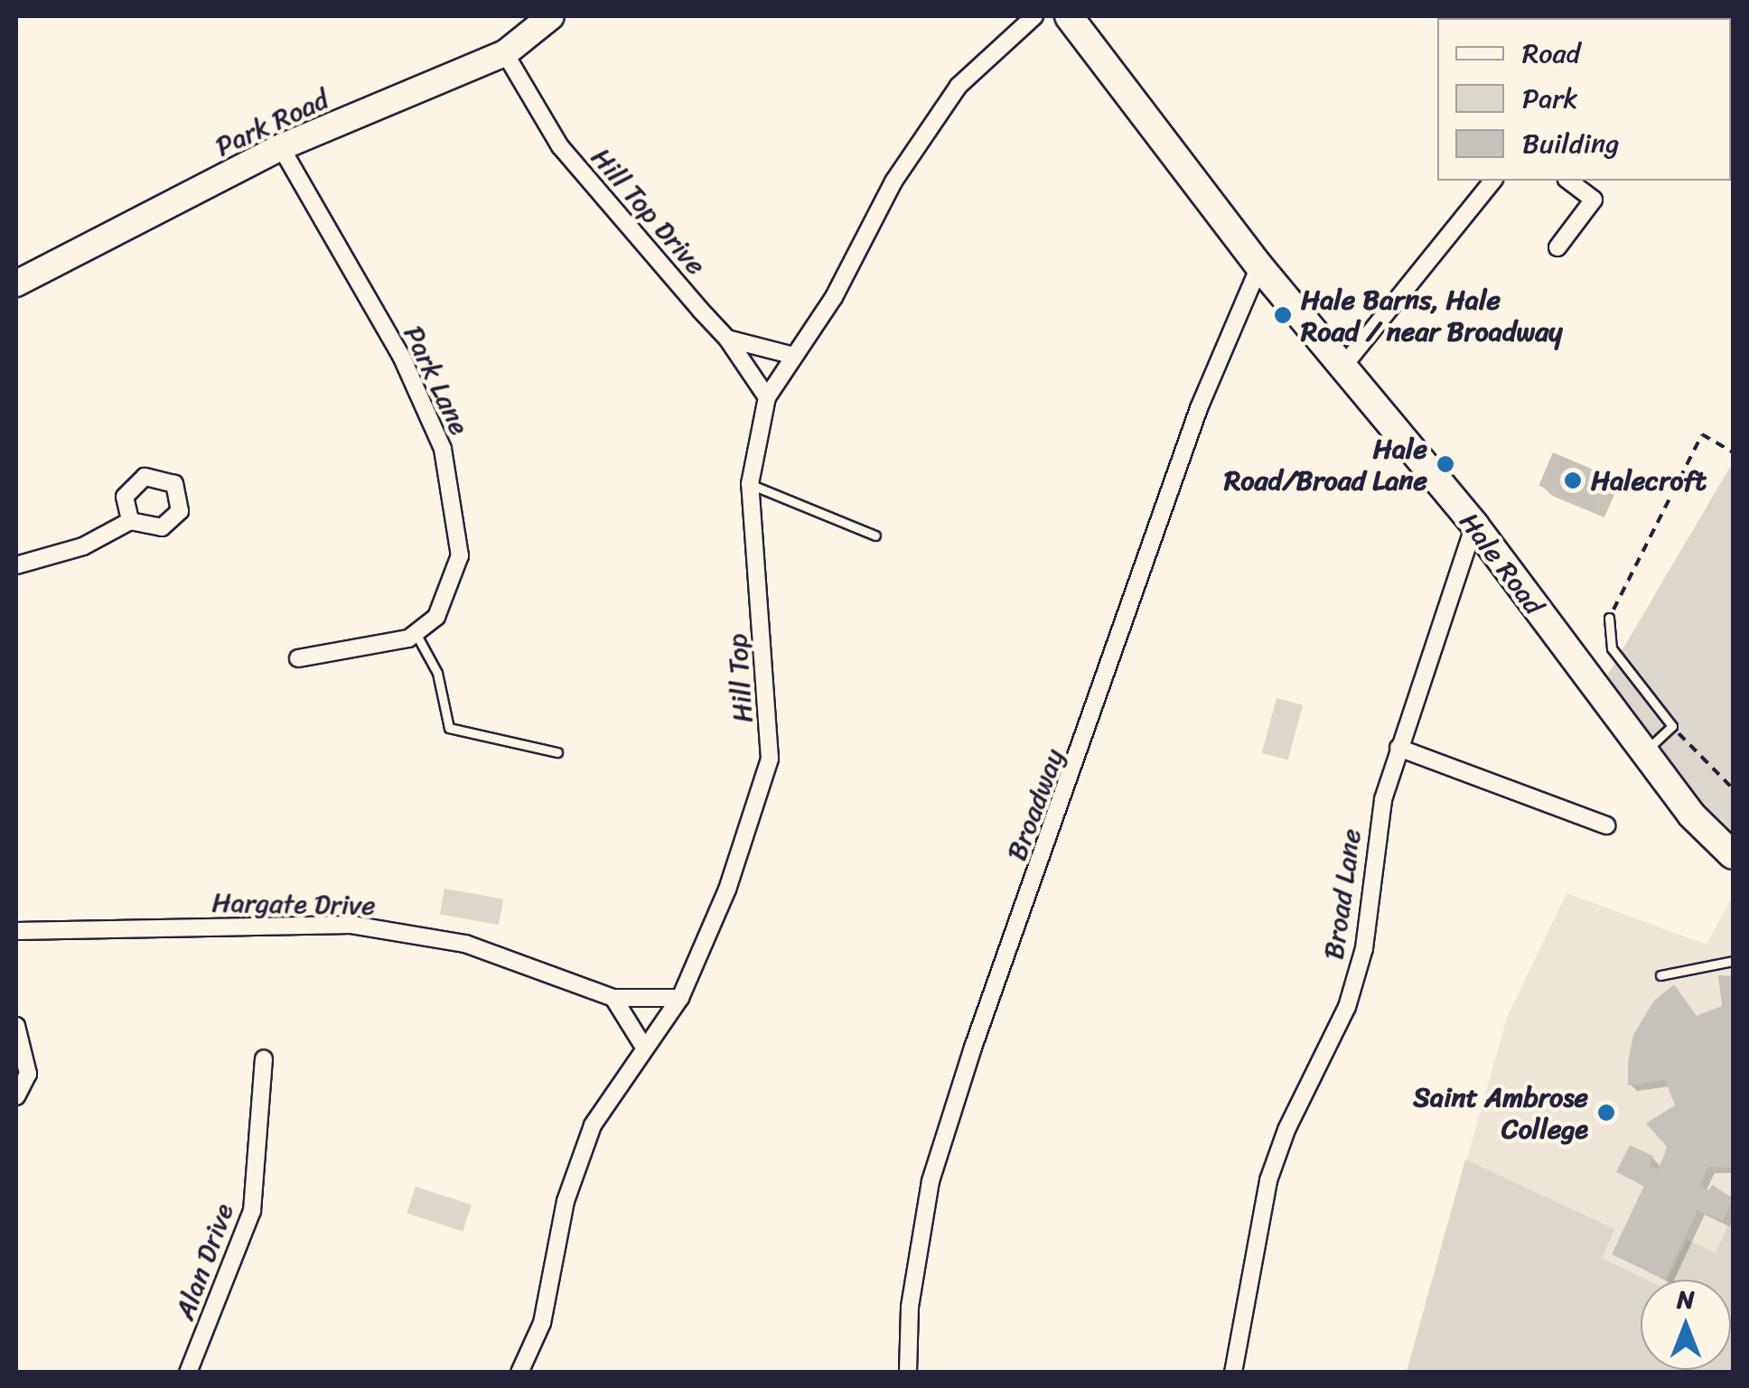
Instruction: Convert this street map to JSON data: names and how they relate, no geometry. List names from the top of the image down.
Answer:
{
  "streets": {
    "main road": ["Park Road", "Hale Road"],
    "street": [
      "Hill Top Drive",
      "Park Lane",
      "Hill Top",
      "Broadway",
      "Broad Lane",
      "Hargate Drive",
      "Alan Drive"
    ]
  },
  "crossings": [
    ["Park Road", "Hill Top Drive"],
    ["Park Road", "Park Lane"],
    ["Hill Top Drive", "Hill Top"],
    ["Hale Road", "Broadway"],
    ["Hale Road", "Broad Lane"],
    ["Hill Top", "Hargate Drive"]
  ],
  "places": [
    "Hale Barns, Hale Road / near Broadway",
    "Hale Road/Broad Lane",
    "Halecroft",
    "Saint Ambrose College"
  ],
  "legend": ["Road", "Park", "Building"],
  "north": "top"
}
